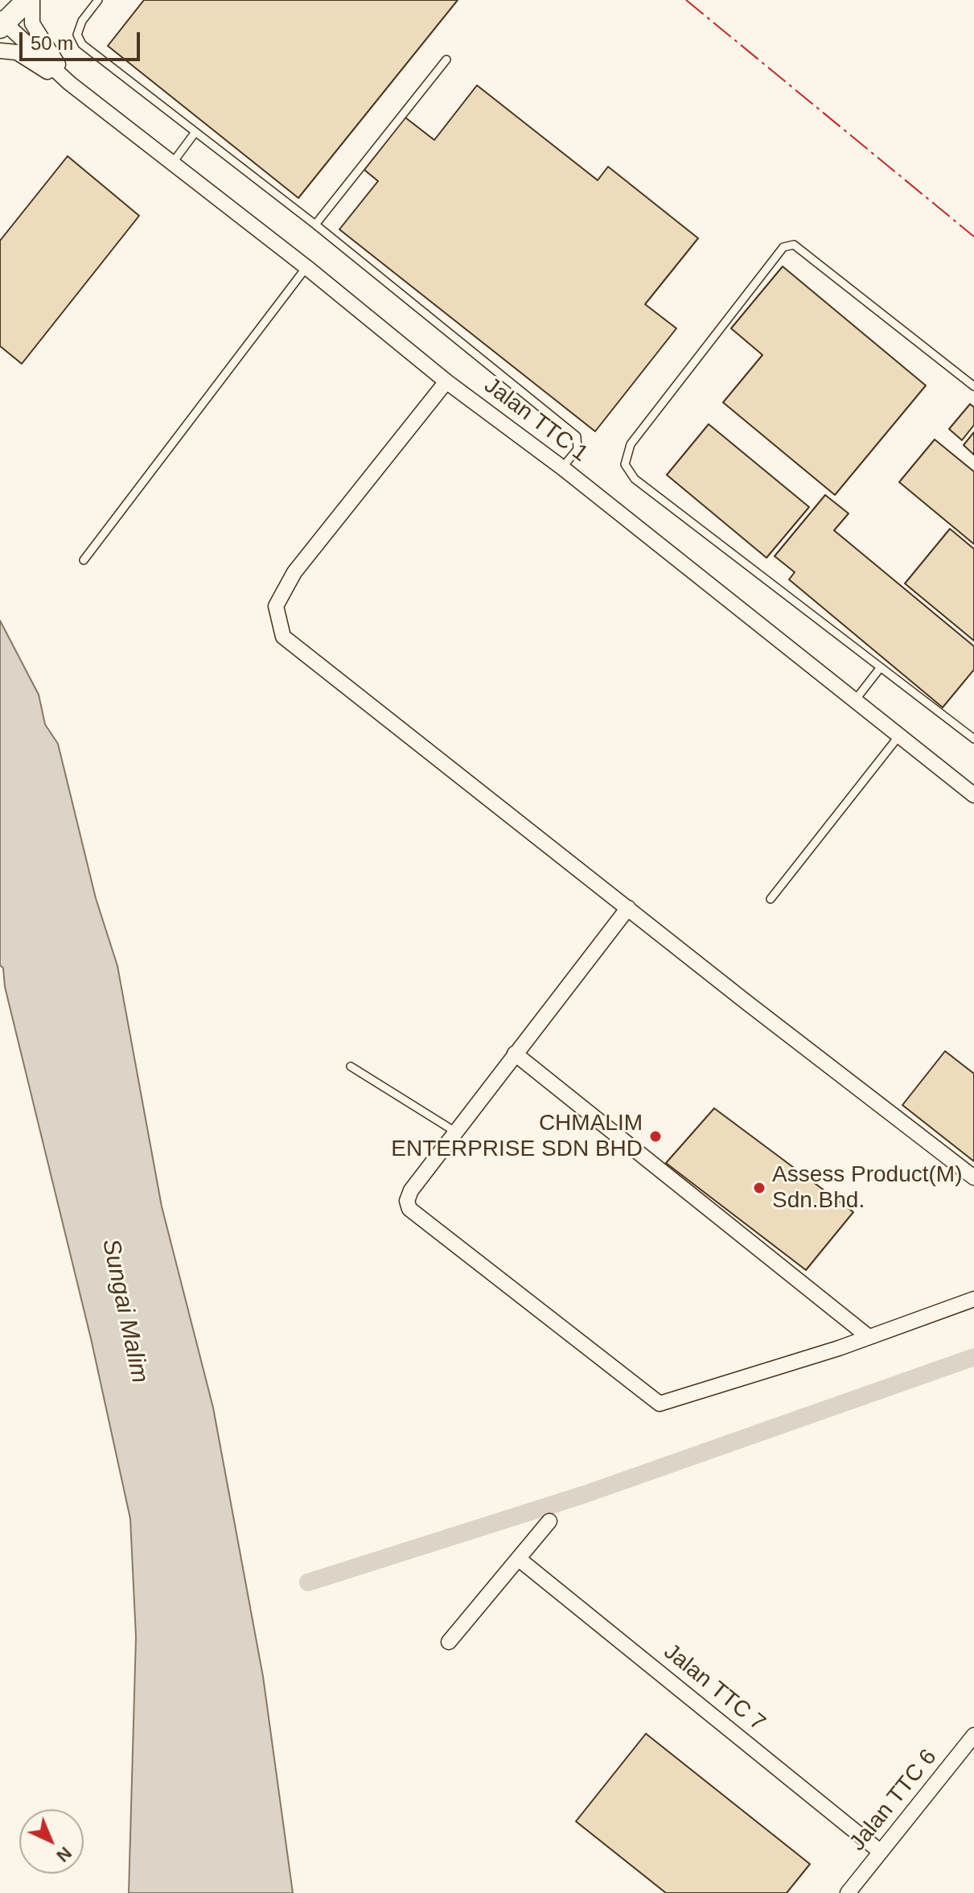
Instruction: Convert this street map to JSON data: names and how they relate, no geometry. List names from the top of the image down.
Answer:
{
  "streets": {
    "street": ["Jalan TTC 1", "Jalan TTC 7", "Jalan TTC 6"]
  },
  "crossings": [
    ["Jalan TTC 7", "Jalan TTC 6"]
  ],
  "water": ["Sungai Malim"],
  "places": ["CHMALIM ENTERPRISE SDN BHD", "Assess Product(M) Sdn.Bhd."],
  "scale_bar": "50 m",
  "north": "bottom right"
}
